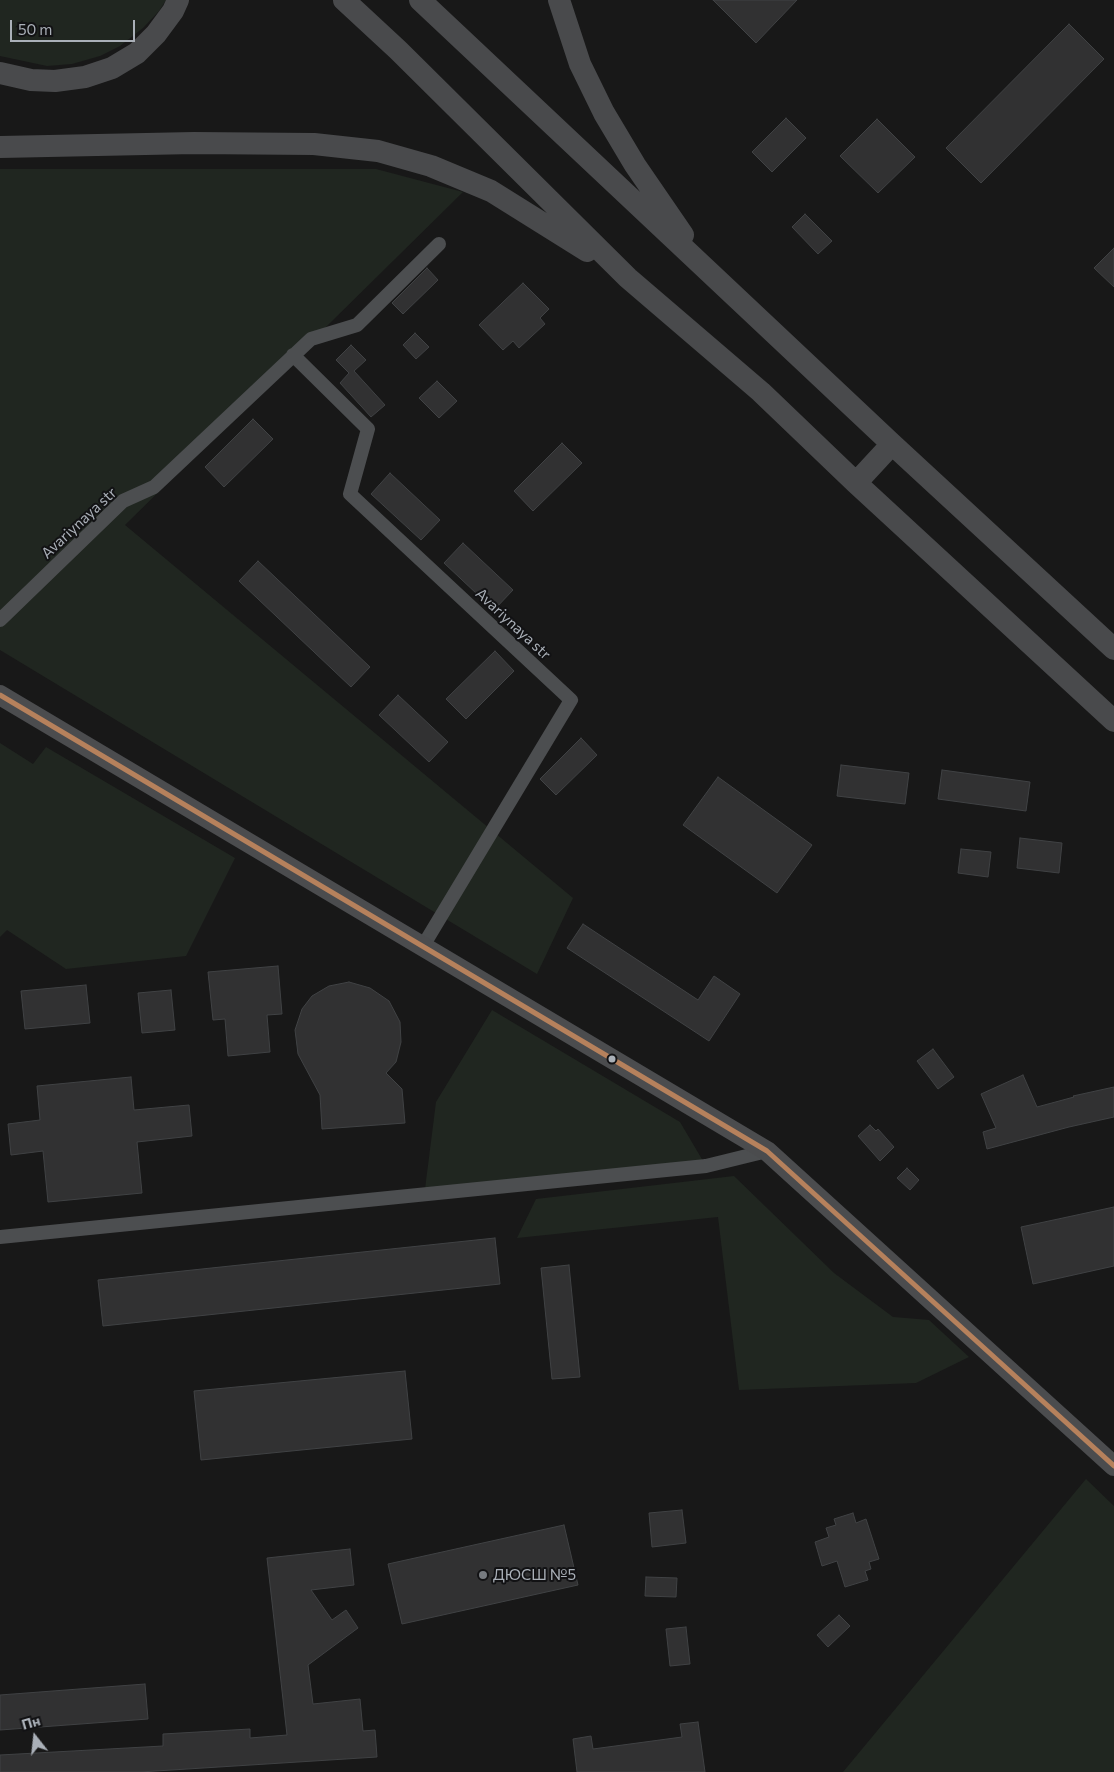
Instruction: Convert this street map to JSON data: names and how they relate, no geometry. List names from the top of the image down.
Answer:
{
  "streets": {
    "street": ["Avariynaya str"]
  },
  "places": ["ДЮСШ №5"],
  "scale_bar": "50 m",
  "north": "top"
}
